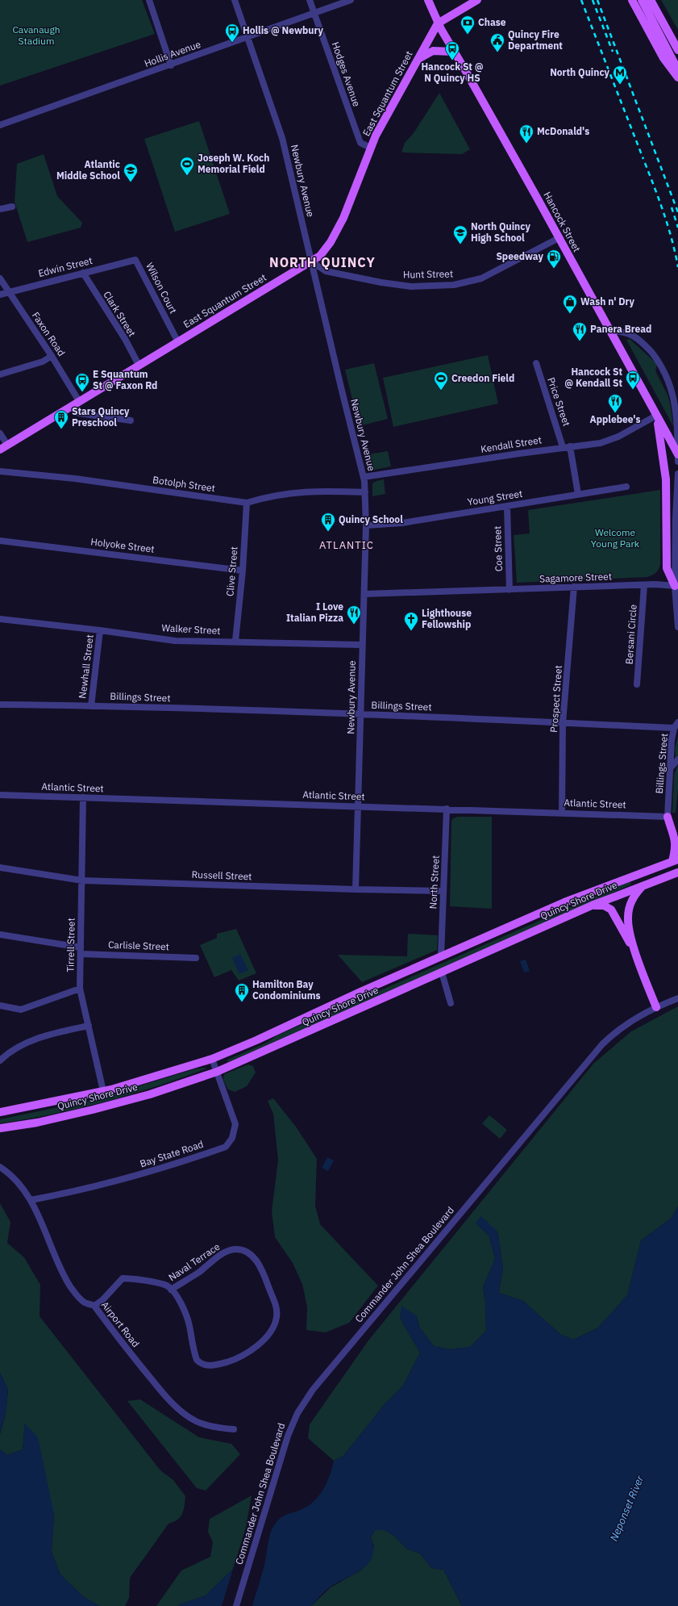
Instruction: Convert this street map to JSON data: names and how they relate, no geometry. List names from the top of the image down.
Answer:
{
  "streets": {
    "main road": ["East Squantum Street", "Hancock Street", "Quincy Shore Drive"],
    "street": [
      "Hollis Avenue",
      "Hodges Avenue",
      "Newbury Avenue",
      "Edwin Street",
      "Hunt Street",
      "Wilson Court",
      "Clark Street",
      "Faxon Road",
      "Price Street",
      "Kendall Street",
      "Botolph Street",
      "Young Street",
      "Holyoke Street",
      "Coe Street",
      "Clive Street",
      "Sagamore Street",
      "Walker Street",
      "Bersani Circle",
      "Newhall Street",
      "Billings Street",
      "Prospect Street",
      "Atlantic Street",
      "Russell Street",
      "North Street",
      "Tirrell Street",
      "Carlisle Street",
      "Bay State Road",
      "Naval Terrace",
      "Commander John Shea Boulevard",
      "Airport Road"
    ]
  },
  "crossings": [
    ["Hollis Avenue", "Hodges Avenue"],
    ["Hollis Avenue", "Newbury Avenue"],
    ["Hodges Avenue", "East Squantum Street"],
    ["East Squantum Street", "Newbury Avenue"],
    ["East Squantum Street", "Hancock Street"],
    ["East Squantum Street", "Hunt Street"],
    ["East Squantum Street", "Wilson Court"],
    ["East Squantum Street", "Clark Street"],
    ["East Squantum Street", "Faxon Road"],
    ["Newbury Avenue", "Hunt Street"],
    ["Newbury Avenue", "Kendall Street"],
    ["Newbury Avenue", "Botolph Street"],
    ["Newbury Avenue", "Young Street"],
    ["Newbury Avenue", "Sagamore Street"],
    ["Newbury Avenue", "Walker Street"],
    ["Newbury Avenue", "Billings Street"],
    ["Newbury Avenue", "Atlantic Street"],
    ["Newbury Avenue", "Russell Street"],
    ["Hancock Street", "Hunt Street"],
    ["Hancock Street", "Kendall Street"],
    ["Edwin Street", "Wilson Court"],
    ["Edwin Street", "Clark Street"],
    ["Edwin Street", "Faxon Road"],
    ["Price Street", "Kendall Street"],
    ["Botolph Street", "Clive Street"],
    ["Young Street", "Coe Street"],
    ["Holyoke Street", "Clive Street"],
    ["Coe Street", "Sagamore Street"],
    ["Clive Street", "Walker Street"],
    ["Sagamore Street", "Bersani Circle"],
    ["Sagamore Street", "Prospect Street"],
    ["Walker Street", "Newhall Street"],
    ["Newhall Street", "Billings Street"],
    ["Billings Street", "Prospect Street"],
    ["Billings Street", "Atlantic Street"],
    ["Prospect Street", "Atlantic Street"],
    ["Atlantic Street", "North Street"],
    ["Atlantic Street", "Tirrell Street"],
    ["Russell Street", "North Street"],
    ["Russell Street", "Tirrell Street"],
    ["North Street", "Quincy Shore Drive"],
    ["Quincy Shore Drive", "Tirrell Street"],
    ["Quincy Shore Drive", "Bay State Road"],
    ["Tirrell Street", "Carlisle Street"],
    ["Bay State Road", "Airport Road"],
    ["Naval Terrace", "Airport Road"]
  ],
  "districts": ["NORTH QUINCY", "ATLANTIC"],
  "water": ["Neponset River"],
  "parks": ["Cavanaugh Stadium", "Welcome Young Park"],
  "places": {
    "bank": ["Chase"],
    "bus stop": [
      "Hollis @ Newbury",
      "Hancock St @ N Quincy HS",
      "Hancock St @ Kendall St",
      "E Squantum St @ Faxon Rd"
    ],
    "public building": ["Quincy Fire Department"],
    "metro station": ["North Quincy"],
    "restaurant": [
      "McDonald's",
      "Panera Bread",
      "Applebee's",
      "I Love Italian Pizza"
    ],
    "sports": ["Joseph W. Koch Memorial Field", "Creedon Field"],
    "school or university": ["Atlantic Middle School", "North Quincy High School"],
    "fuel station": ["Speedway"],
    "shop": ["Wash n' Dry"],
    "building": ["Stars Quincy Preschool", "Quincy School", "Hamilton Bay Condominiums"],
    "church": ["Lighthouse Fellowship"]
  }
}
